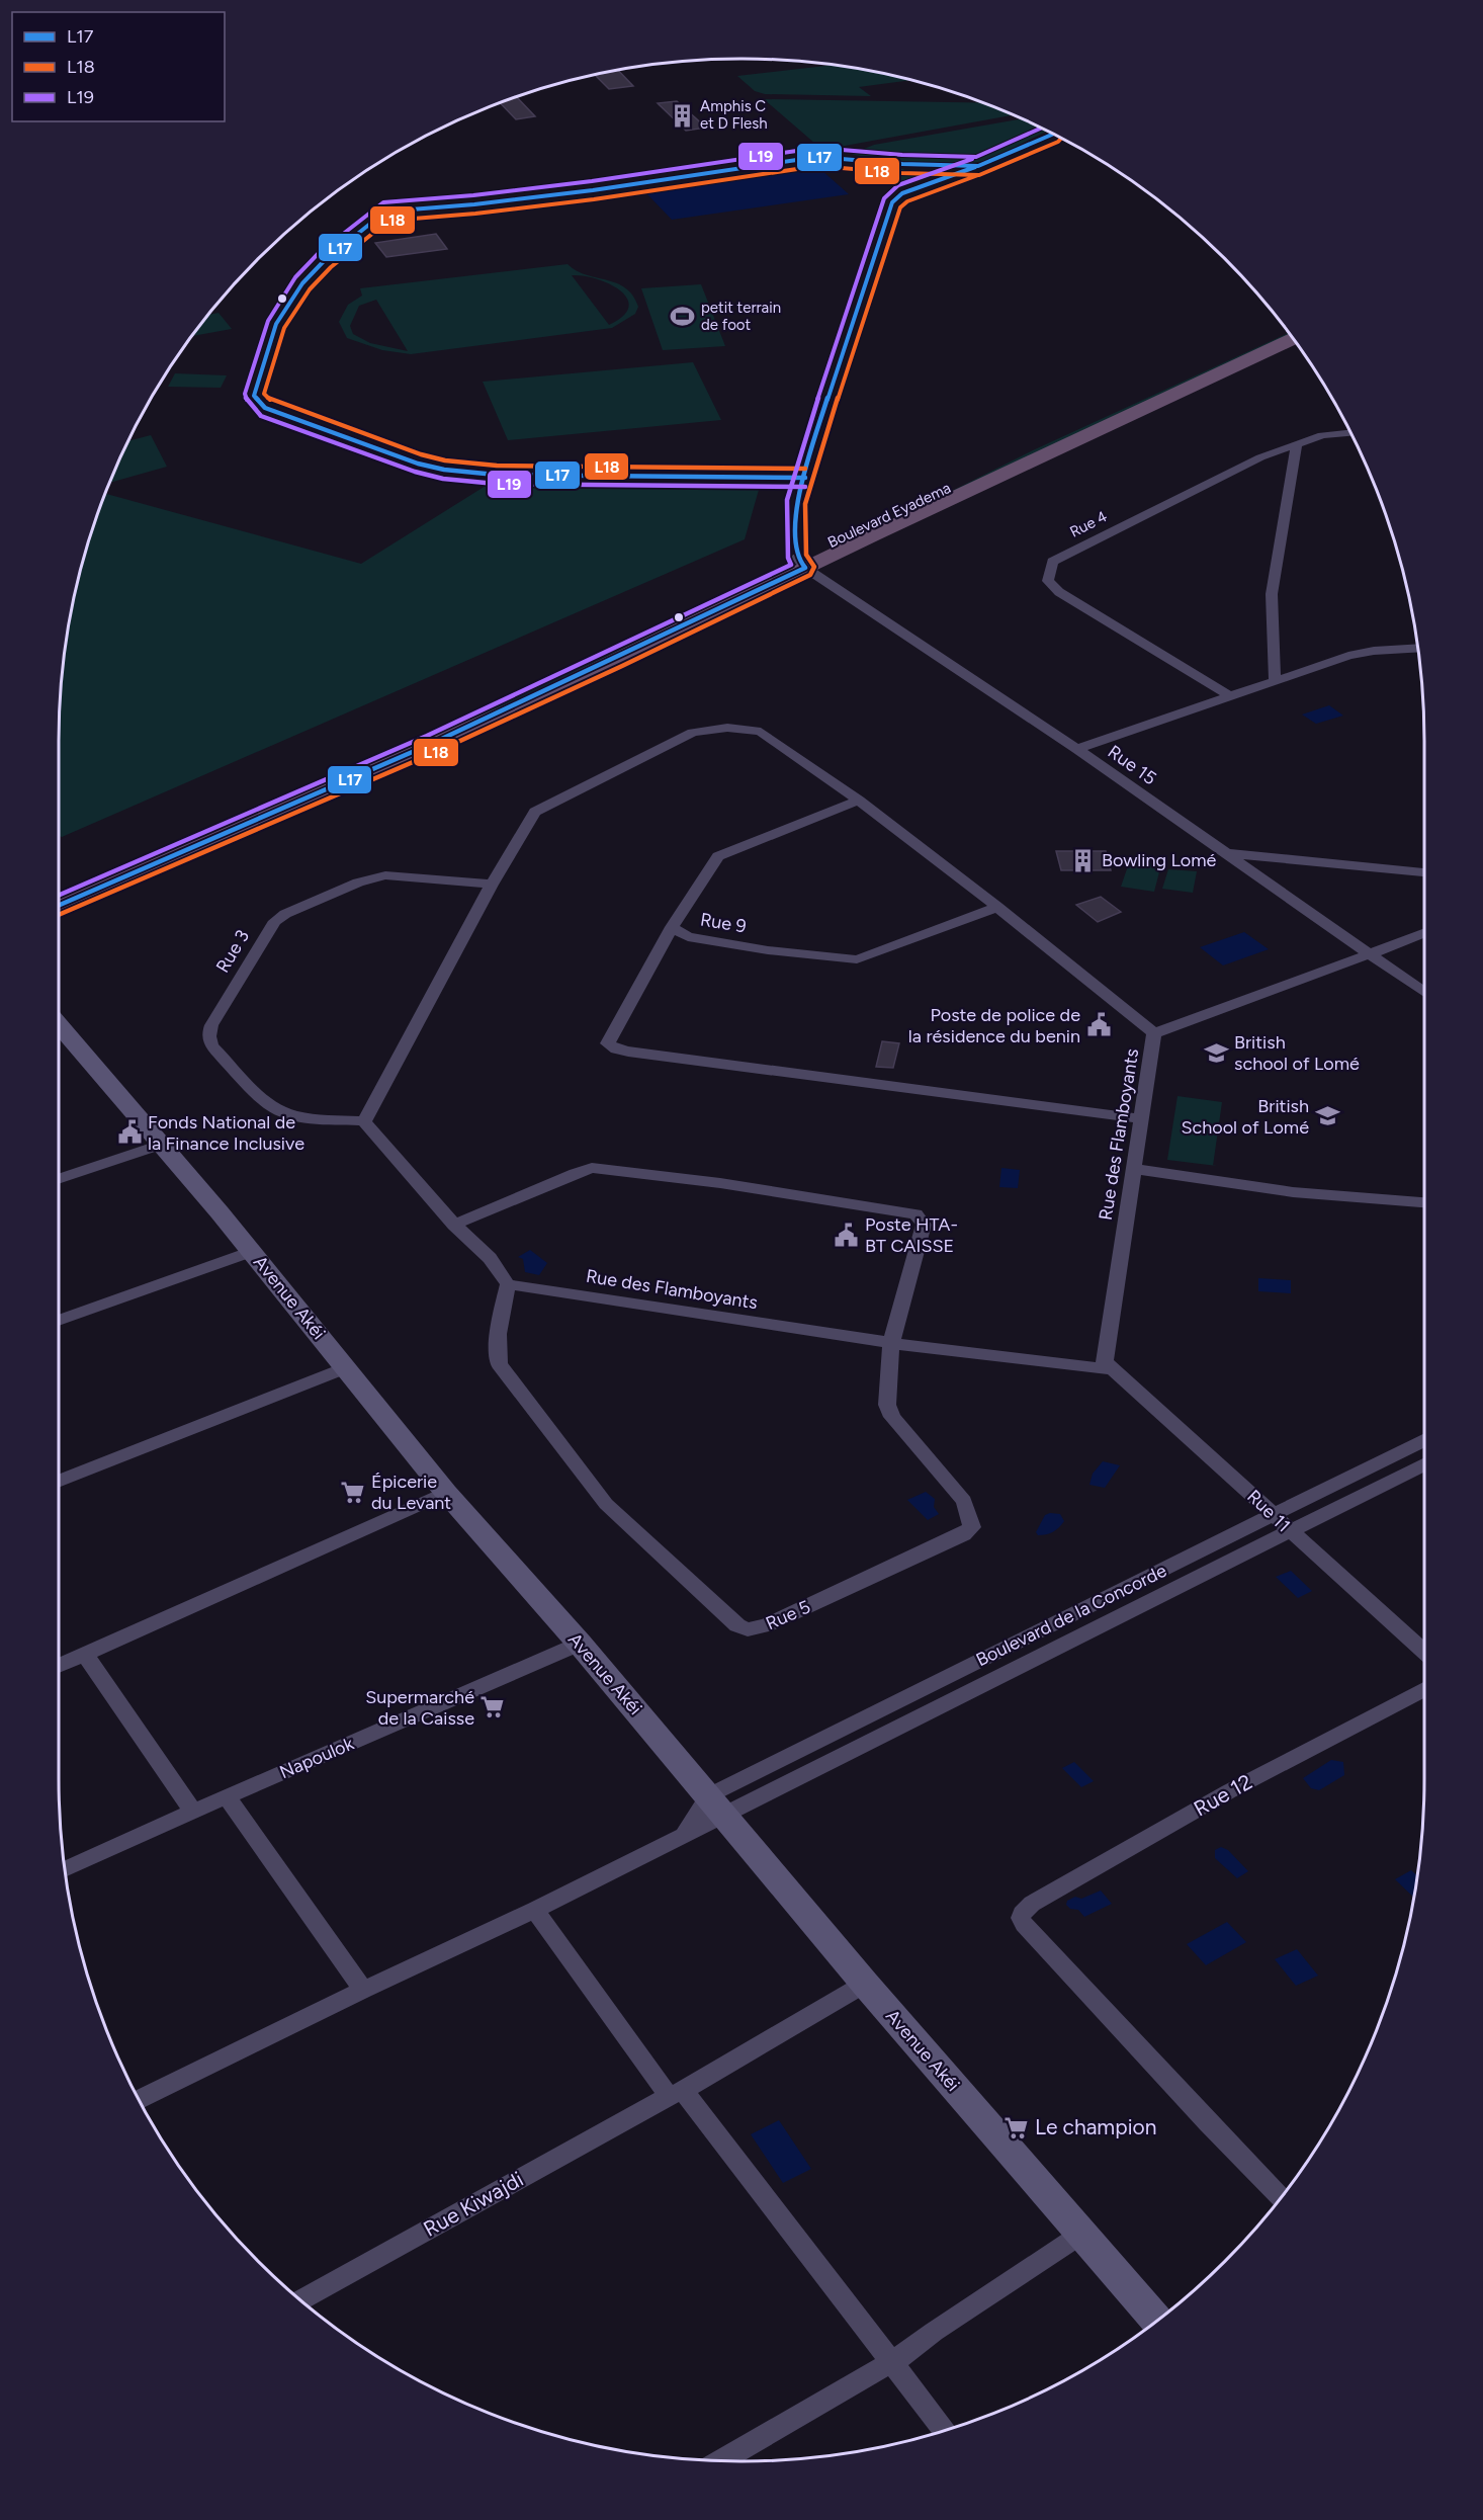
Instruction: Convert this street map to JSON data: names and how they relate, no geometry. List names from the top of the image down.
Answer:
{
  "streets": {
    "highway": ["Boulevard Eyadema"],
    "main road": ["Avenue Akéi"],
    "street": [
      "Rue 4",
      "Rue 15",
      "Rue 9",
      "Rue 3",
      "Rue des Flamboyants",
      "Rue 11",
      "Rue 5",
      "Boulevard de la Concorde",
      "Napoulok",
      "Rue 12",
      "Rue Kiwajdi"
    ]
  },
  "crossings": [
    ["Boulevard Eyadema", "Rue 15"],
    ["Rue 9", "Rue des Flamboyants"],
    ["Rue 3", "Rue des Flamboyants"],
    ["Rue des Flamboyants", "Rue 11"],
    ["Rue des Flamboyants", "Rue 5"],
    ["Avenue Akéi", "Boulevard de la Concorde"],
    ["Avenue Akéi", "Napoulok"],
    ["Avenue Akéi", "Rue Kiwajdi"],
    ["Rue 11", "Boulevard de la Concorde"]
  ],
  "places": {
    "building": ["Amphis C et D Flesh", "Bowling Lomé"],
    "sports": ["petit terrain de foot"],
    "public building": ["Poste de police de la résidence du benin", "Fonds National de la Finance Inclusive", "Poste HTA- BT CAISSE"],
    "school or university": ["British school of Lomé", "British School of Lomé"],
    "supermarket": ["Épicerie du Levant", "Supermarché de la Caisse", "Le champion"]
  },
  "lines": ["transit line L19", "transit line L17", "transit line L18"],
  "legend": ["L17", "L18", "L19"]
}
